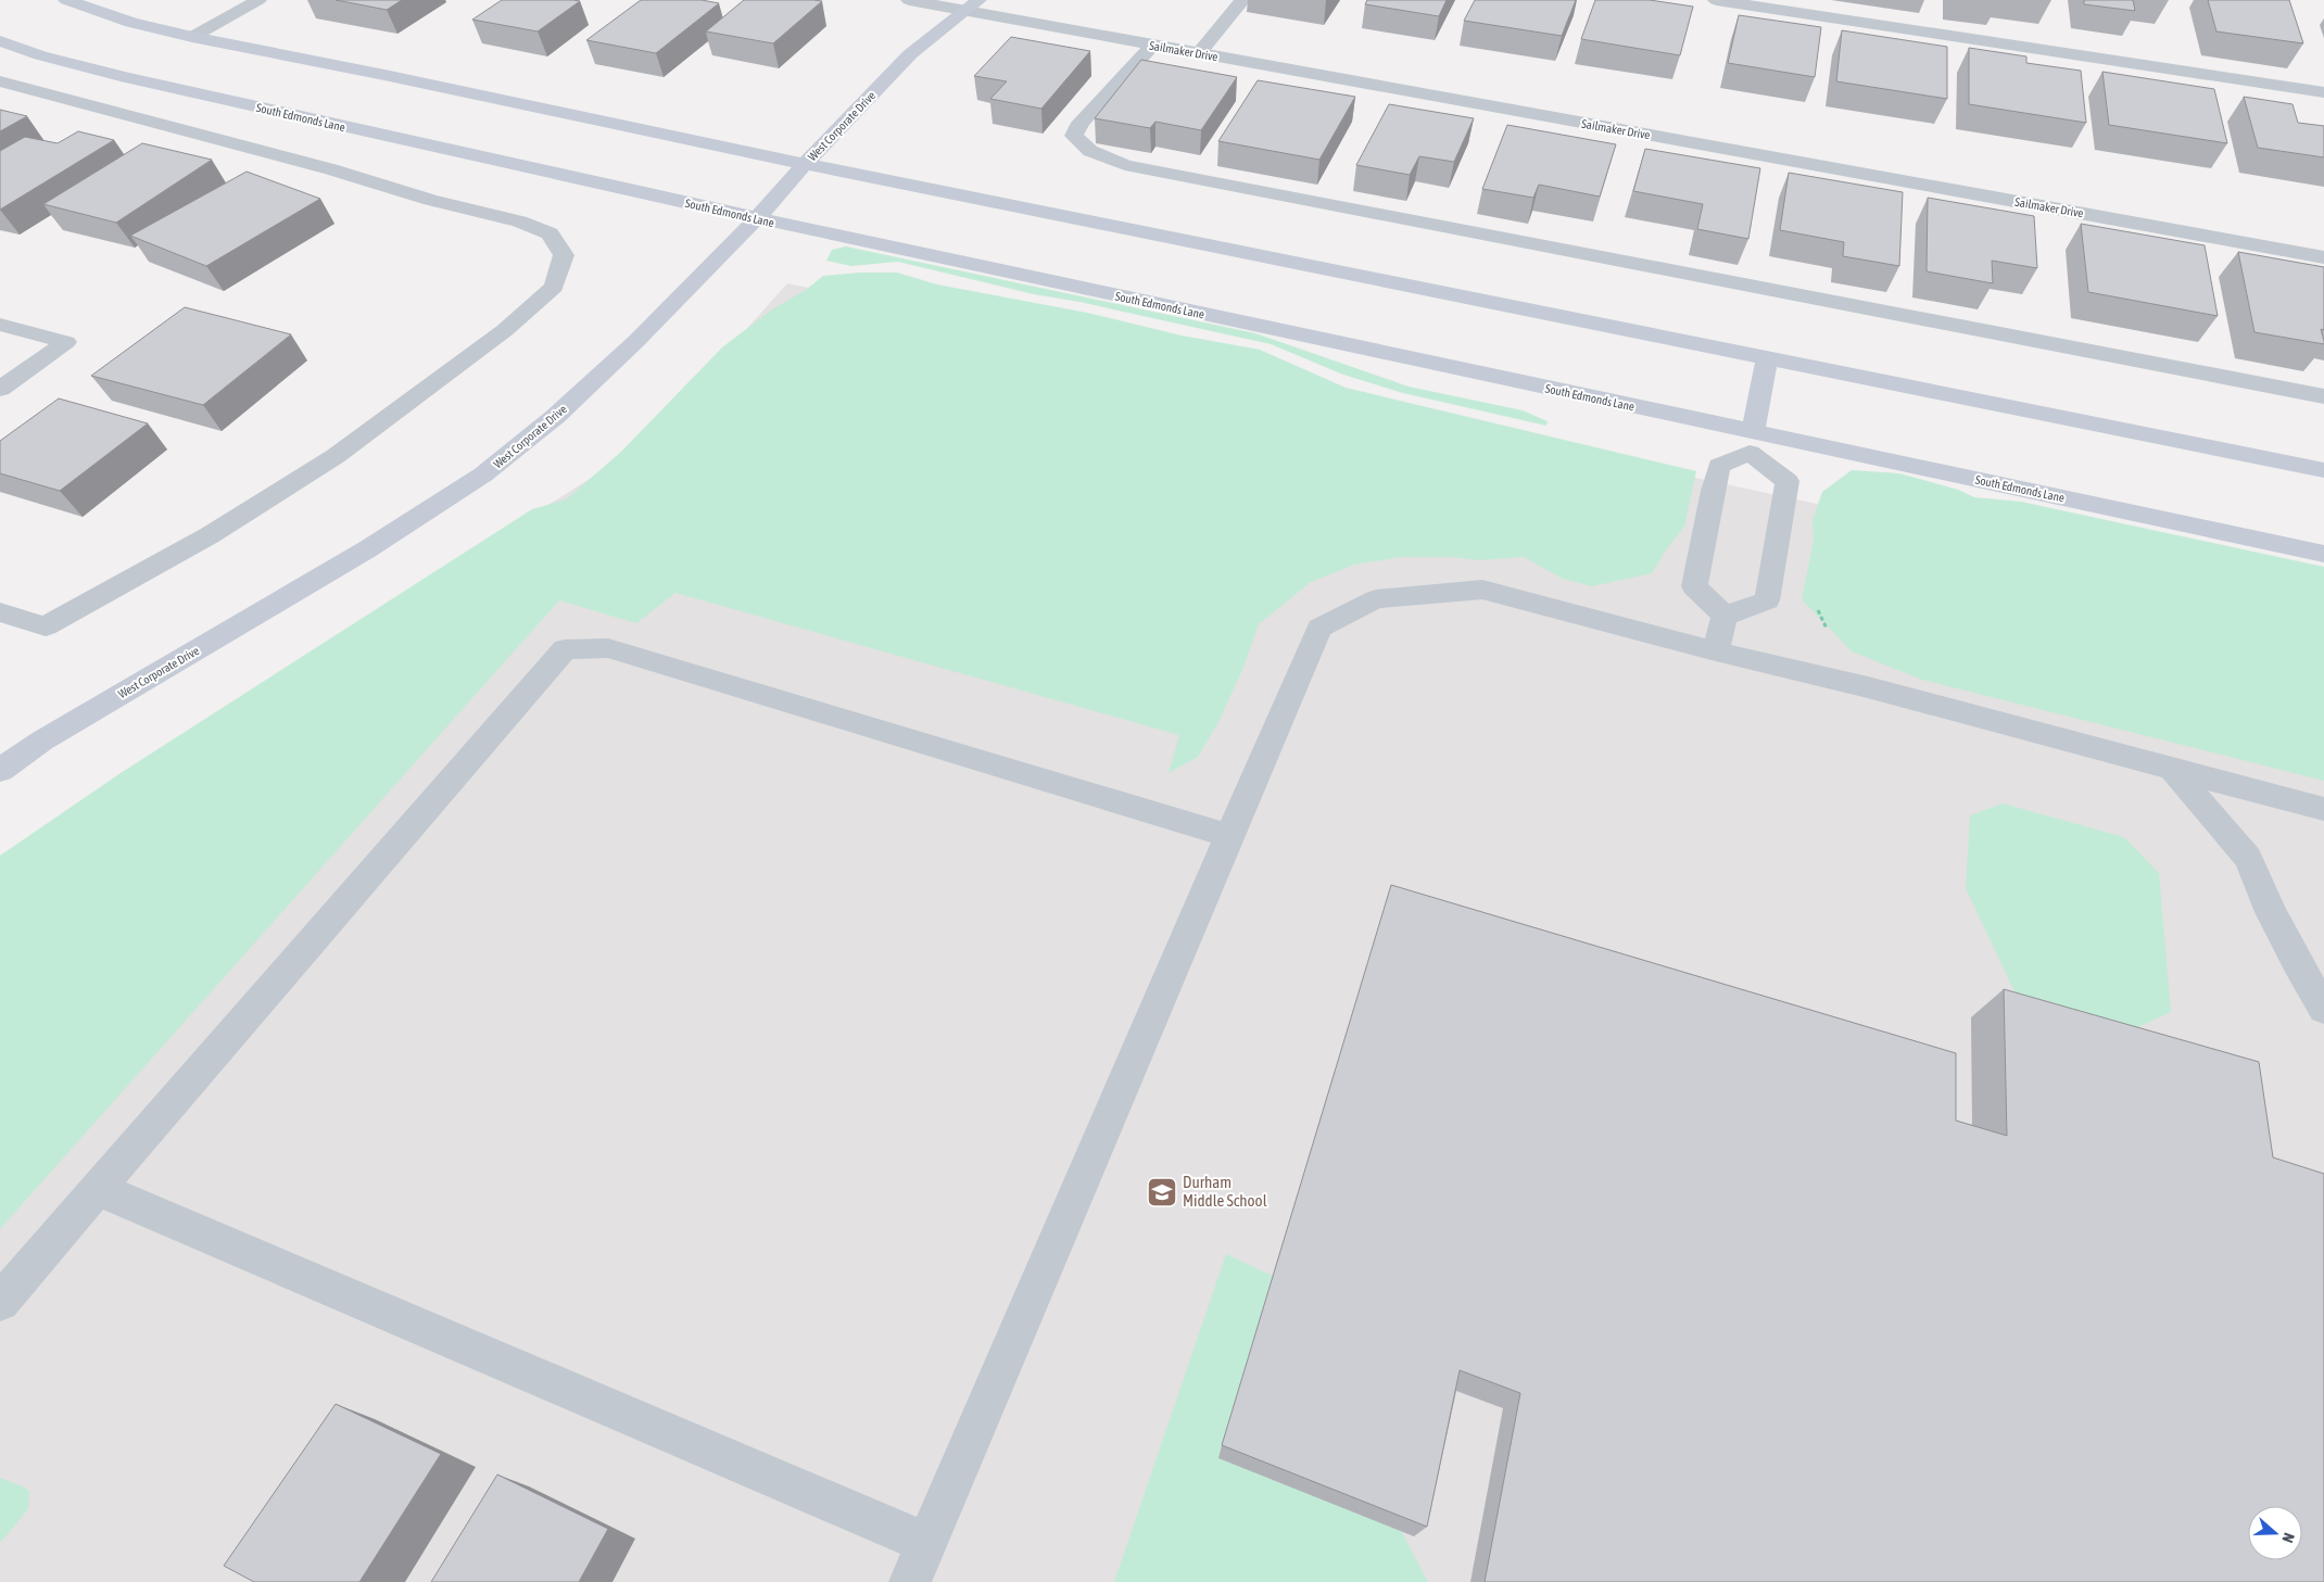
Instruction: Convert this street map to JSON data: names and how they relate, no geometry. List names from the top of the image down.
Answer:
{
  "streets": {
    "main road": ["South Edmonds Lane", "West Corporate Drive"],
    "street": ["Sailmaker Drive"]
  },
  "crossings": [
    ["Sailmaker Drive", "West Corporate Drive"],
    ["South Edmonds Lane", "West Corporate Drive"]
  ],
  "places": {
    "school or university": ["Durham Middle School"]
  },
  "north": "right"
}
